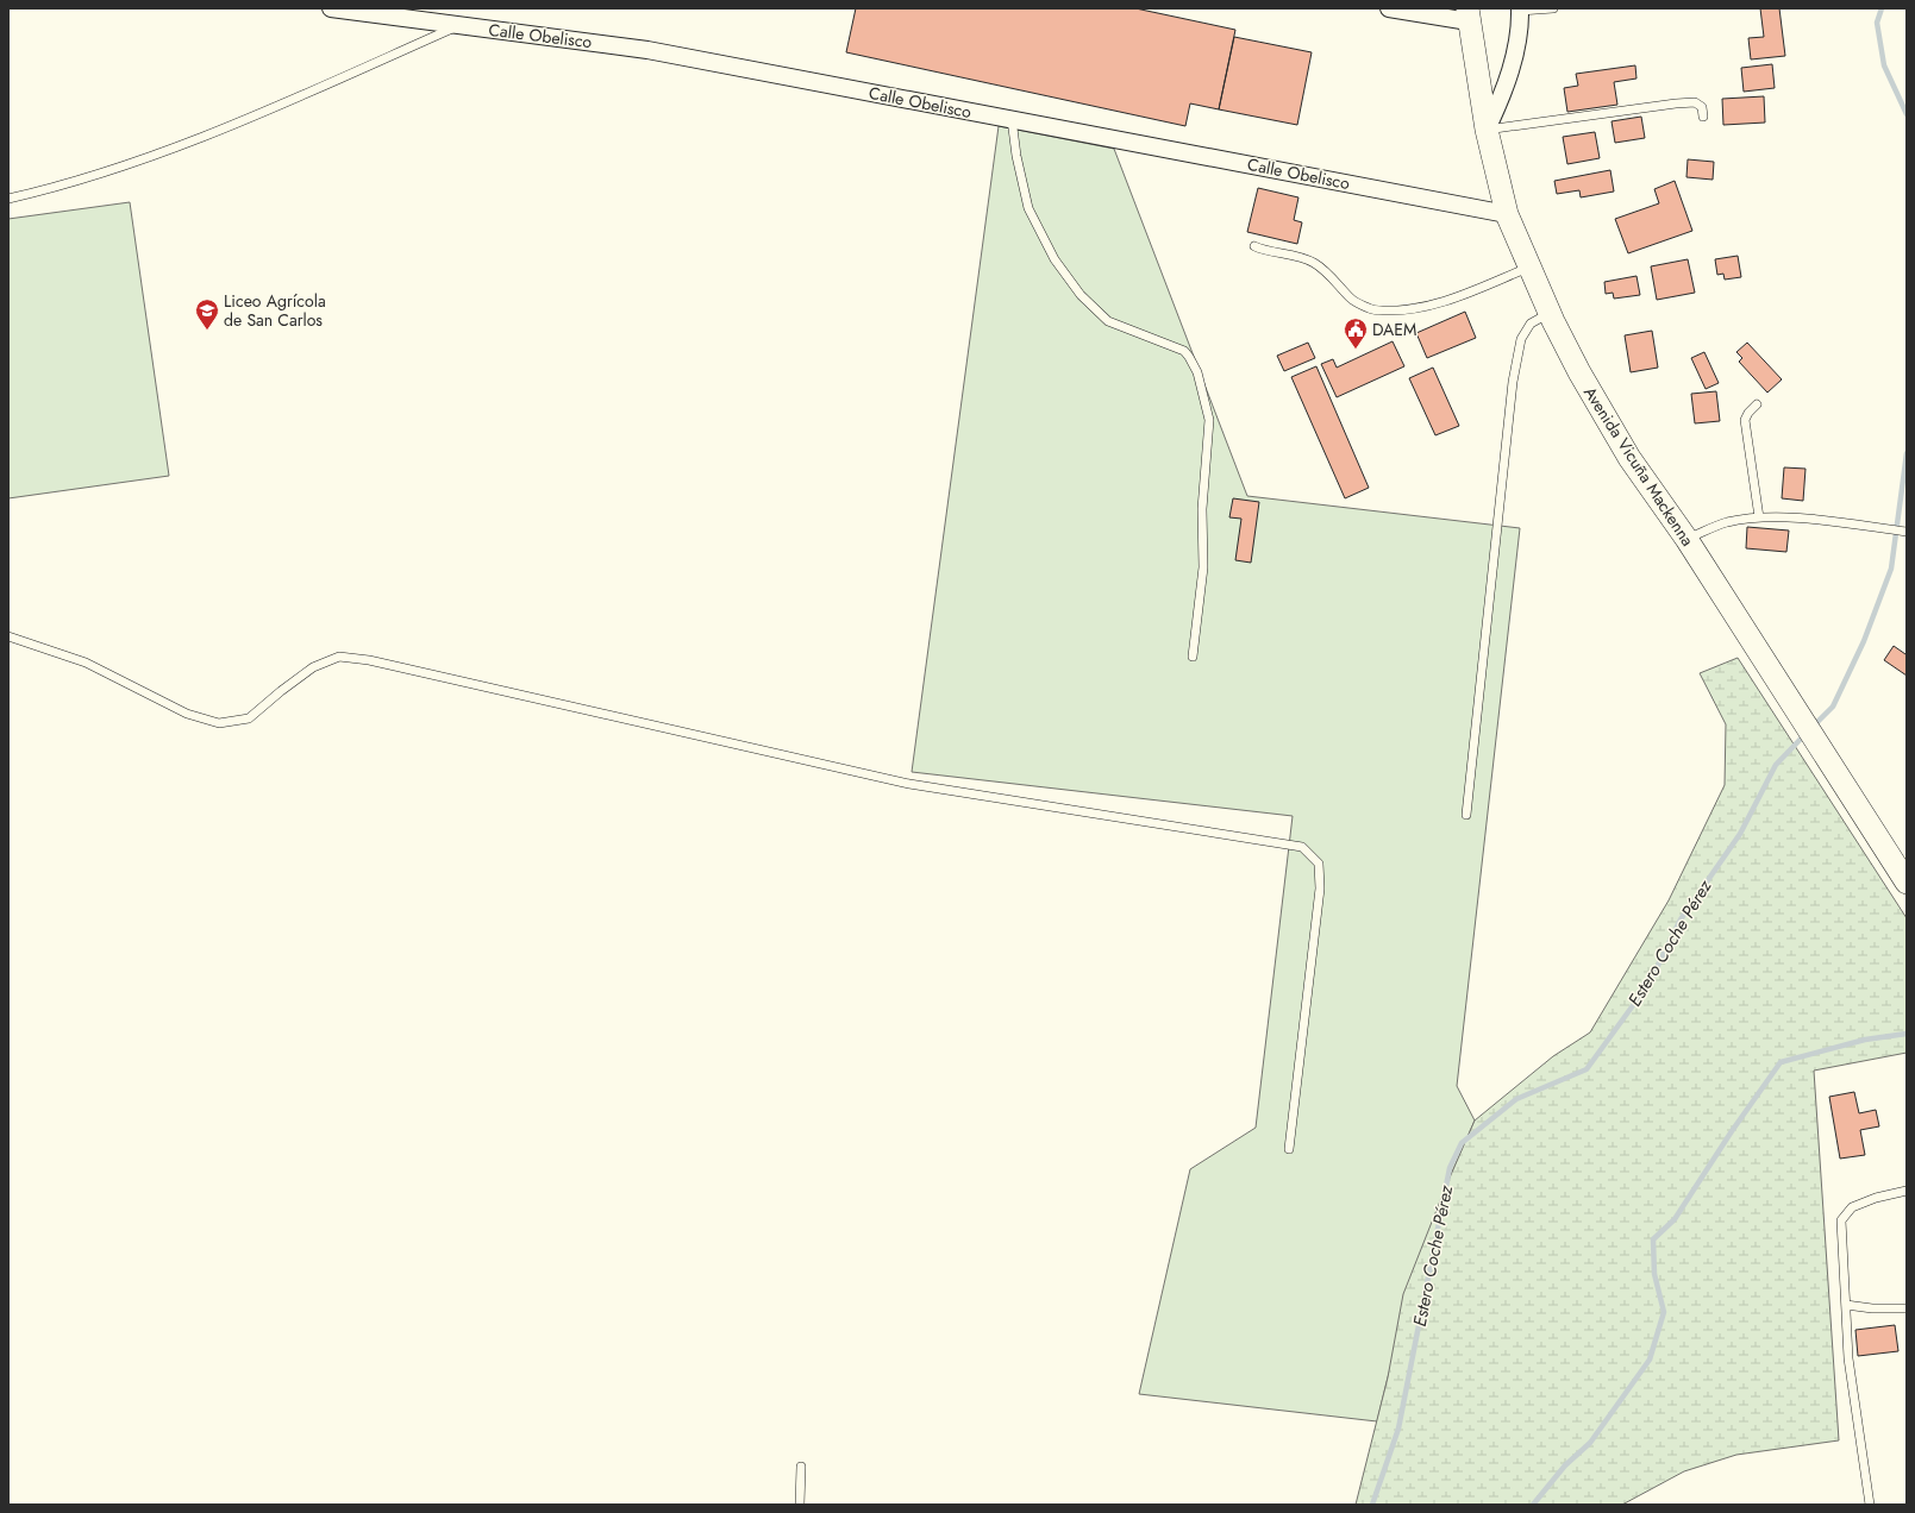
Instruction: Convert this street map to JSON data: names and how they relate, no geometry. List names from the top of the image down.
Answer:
{
  "streets": {
    "main road": ["Avenida Vicuña Mackenna"],
    "street": ["Calle Obelisco"]
  },
  "crossings": [
    ["Calle Obelisco", "Avenida Vicuña Mackenna"]
  ],
  "water": ["Estero Coche Pérez"],
  "places": {
    "school or university": ["Liceo Agrícola de San Carlos"],
    "public building": ["DAEM"]
  }
}
